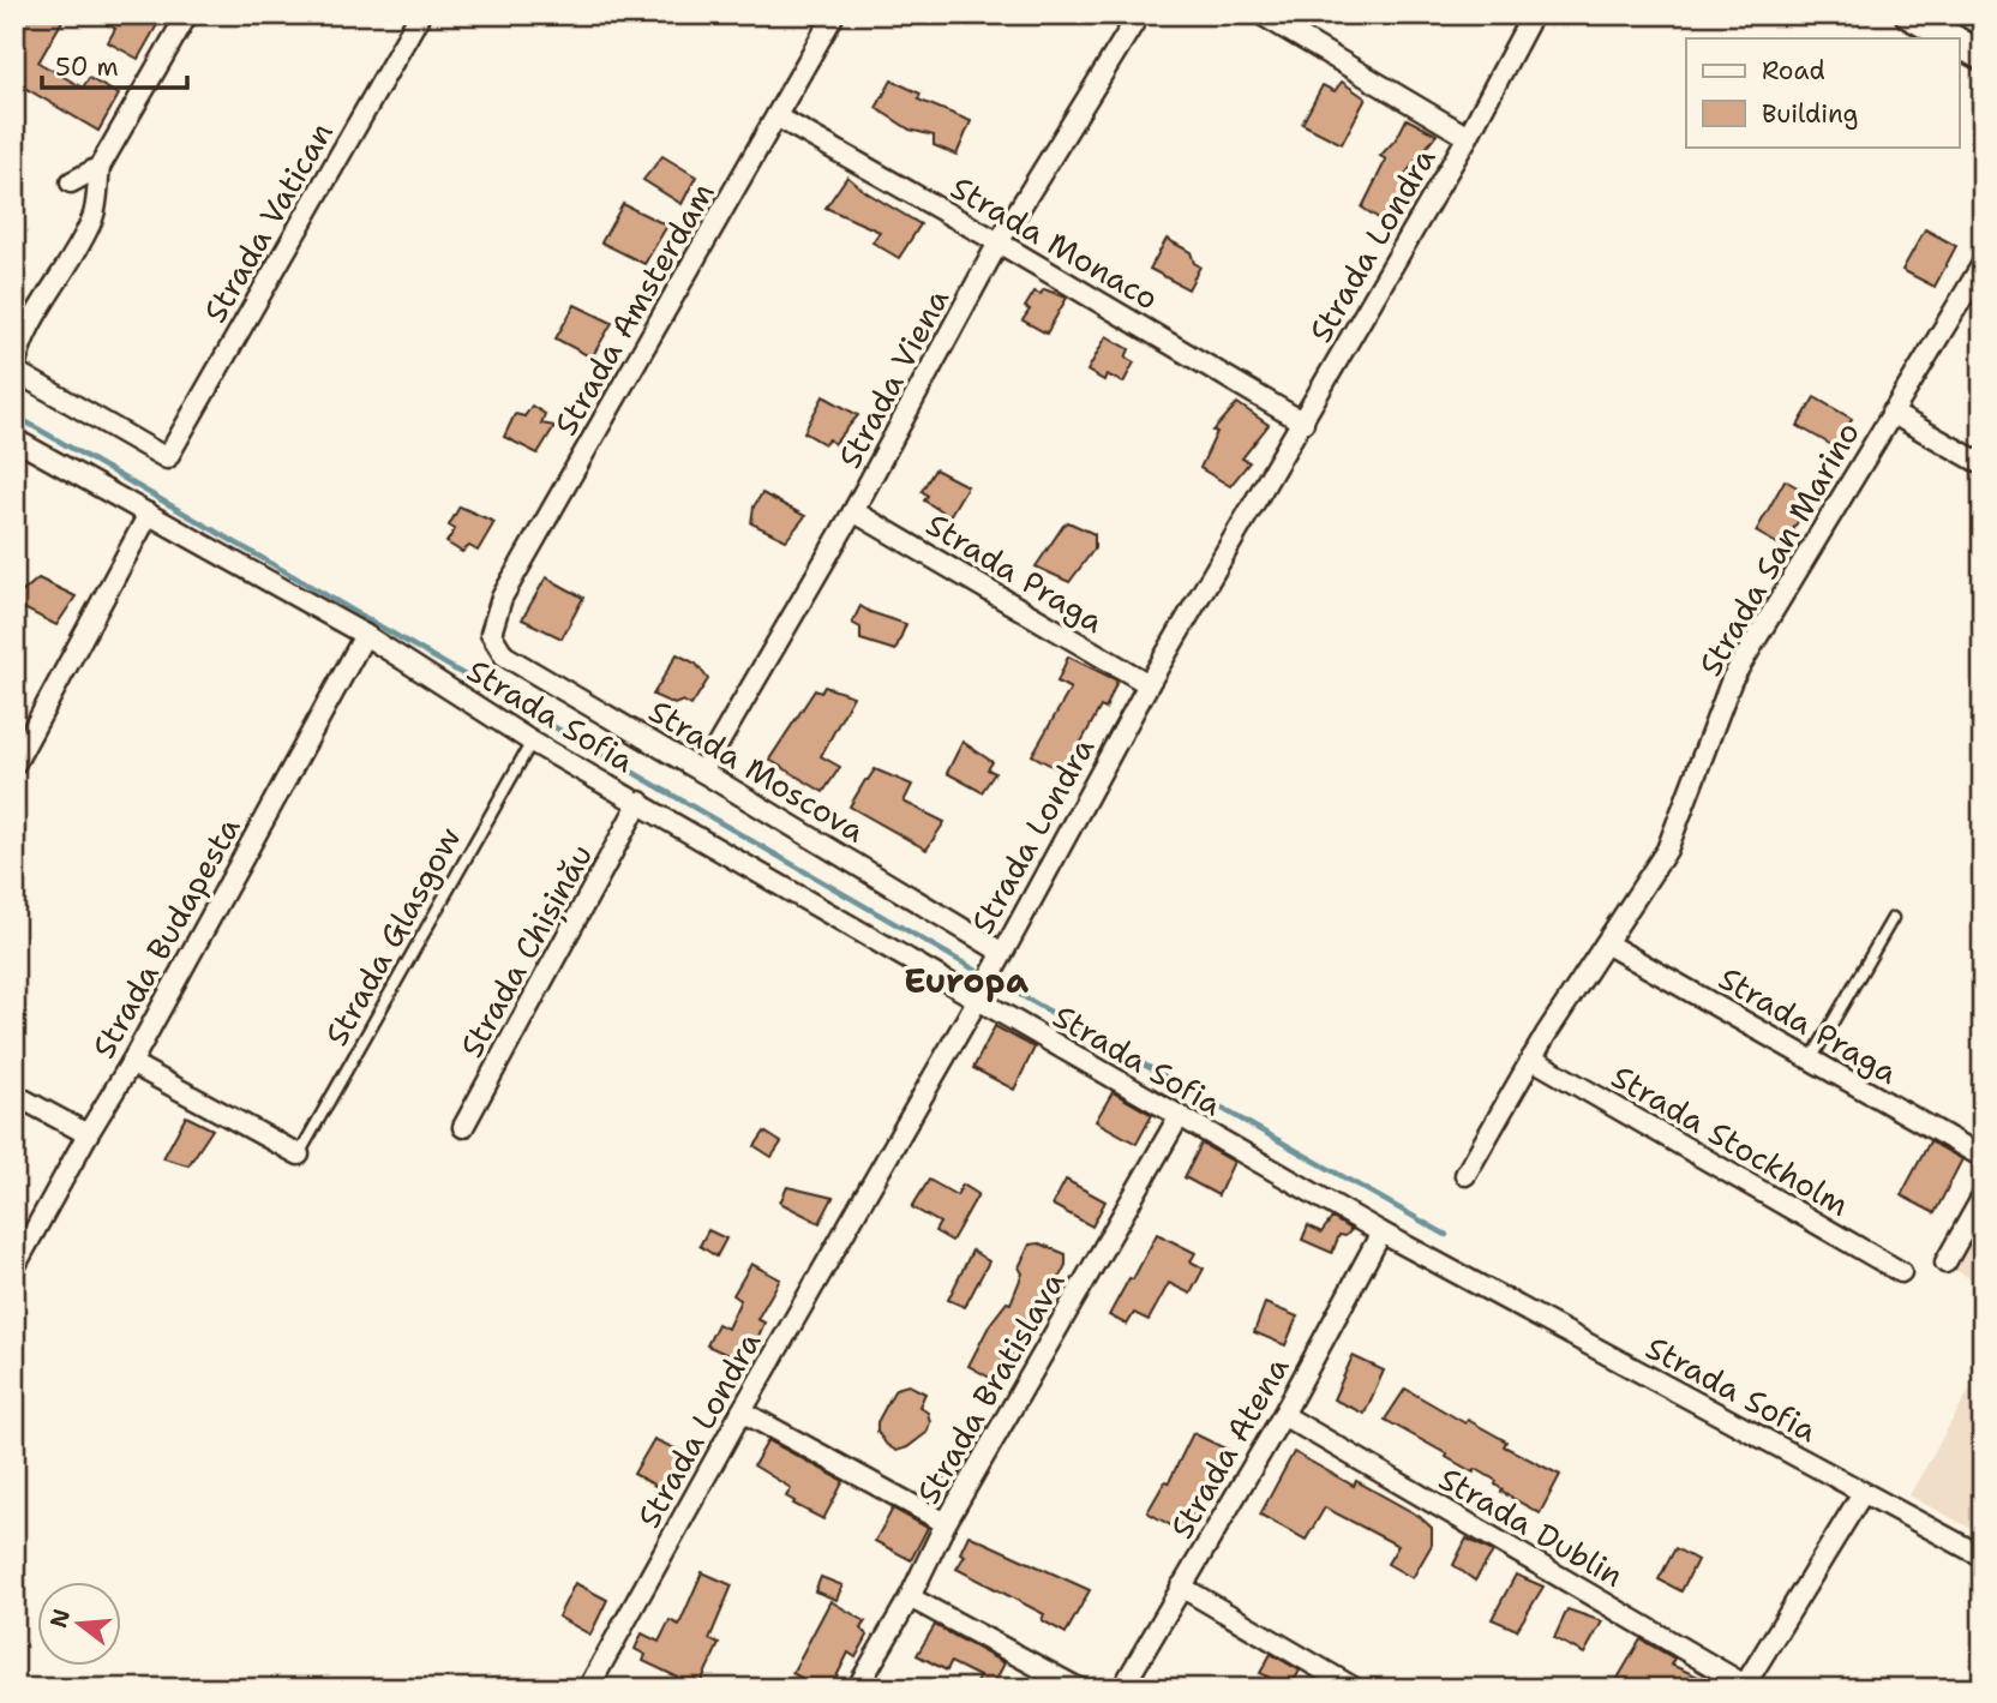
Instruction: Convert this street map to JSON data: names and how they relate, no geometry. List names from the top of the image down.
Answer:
{
  "streets": {
    "street": [
      "Strada Vatican",
      "Strada Monaco",
      "Strada Londra",
      "Strada Amsterdam",
      "Strada Viena",
      "Strada San Marino",
      "Strada Praga",
      "Strada Sofia",
      "Strada Moscova",
      "Strada Budapesta",
      "Strada Chișinău",
      "Strada Stockholm",
      "Strada Bratislava",
      "Strada Atena",
      "Strada Dublin"
    ],
    "lane": ["Strada Glasgow"]
  },
  "crossings": [
    ["Strada Monaco", "Strada Londra"],
    ["Strada Monaco", "Strada Amsterdam"],
    ["Strada Monaco", "Strada Viena"],
    ["Strada Londra", "Strada Praga"],
    ["Strada Londra", "Strada Sofia"],
    ["Strada Londra", "Strada Moscova"],
    ["Strada Amsterdam", "Strada Moscova"],
    ["Strada Viena", "Strada Praga"],
    ["Strada Viena", "Strada Moscova"],
    ["Strada San Marino", "Strada Praga"],
    ["Strada San Marino", "Strada Stockholm"],
    ["Strada Sofia", "Strada Glasgow"],
    ["Strada Sofia", "Strada Budapesta"],
    ["Strada Sofia", "Strada Chișinău"],
    ["Strada Sofia", "Strada Bratislava"],
    ["Strada Sofia", "Strada Atena"],
    ["Strada Atena", "Strada Dublin"]
  ],
  "districts": ["Europa"],
  "legend": ["Road", "Building"],
  "scale_bar": "50 m",
  "north": "left"
}
